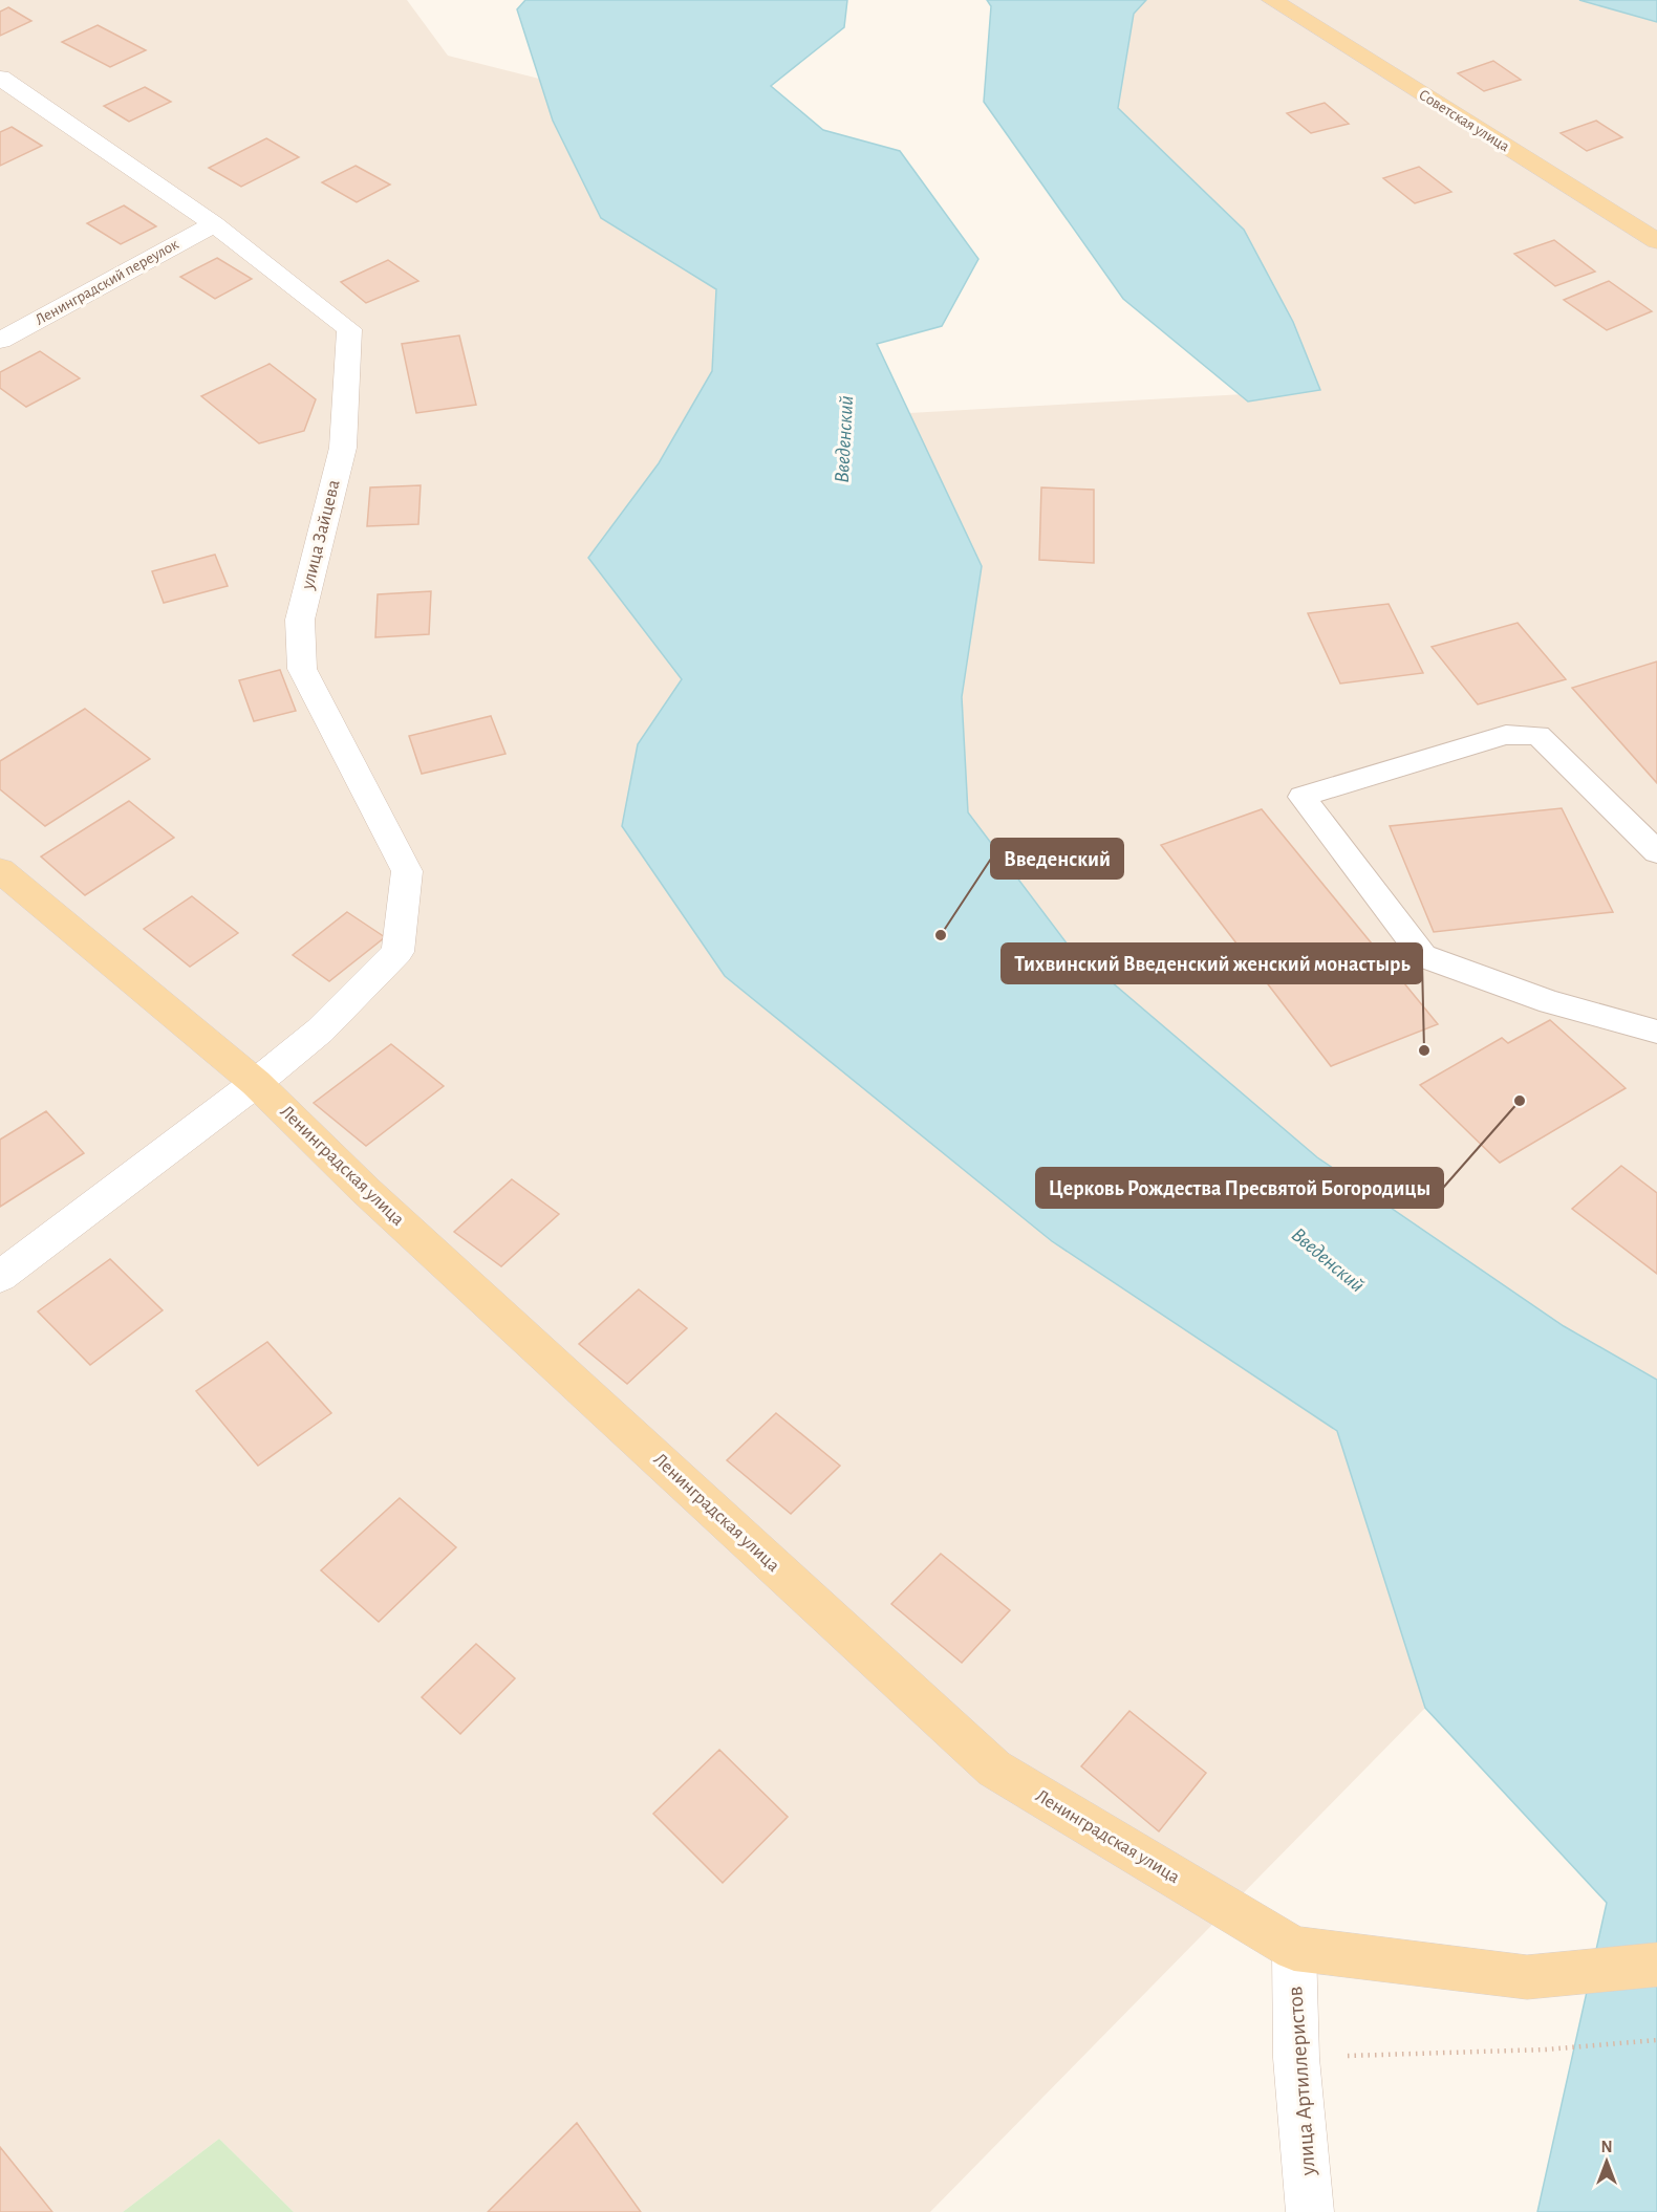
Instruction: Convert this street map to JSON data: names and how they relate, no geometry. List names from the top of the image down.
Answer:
{
  "streets": {
    "main road": ["Советская улица", "Ленинградская улица"],
    "street": ["Ленинградский переулок", "улица Зайцева", "улица Артиллеристов"]
  },
  "crossings": [
    ["Ленинградский переулок", "улица Зайцева"],
    ["улица Зайцева", "Ленинградская улица"],
    ["Ленинградская улица", "улица Артиллеристов"]
  ],
  "water": ["Введенский"],
  "places": ["Введенский", "Тихвинский Введенский женский монастырь", "Церковь Рождества Пресвятой Богородицы"],
  "north": "top"
}
